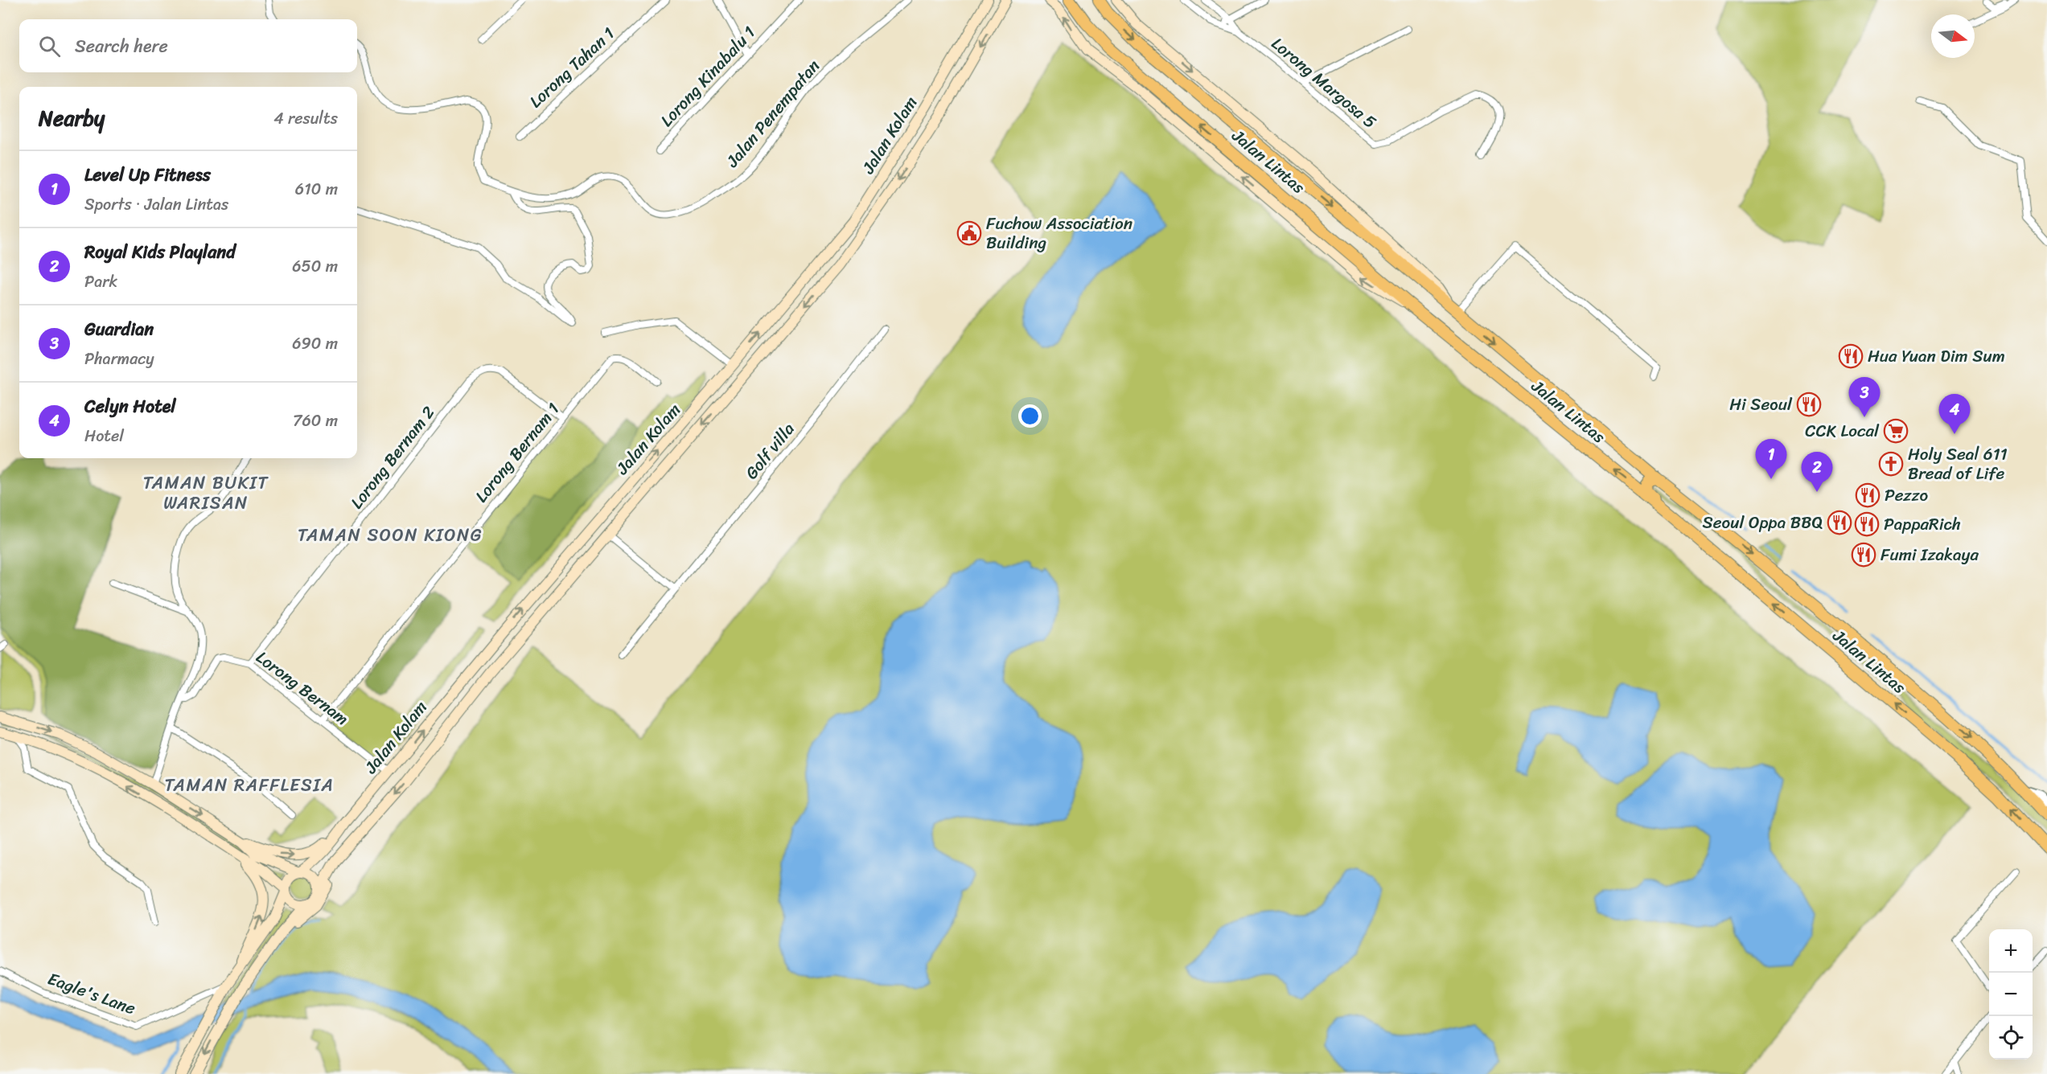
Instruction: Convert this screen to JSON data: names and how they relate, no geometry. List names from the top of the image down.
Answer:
{
  "streets": {
    "highway": ["Jalan Lintas"],
    "main road": ["Jalan Kolam"],
    "street": [
      "Lorong Tahan 1",
      "Lorong Kinabalu 1",
      "Lorong Margosa 5",
      "Jalan Penempatan",
      "Golf villa",
      "Lorong Bernam 1",
      "Lorong Bernam 2",
      "Lorong Bernam",
      "Eagle's Lane"
    ]
  },
  "crossings": [
    ["Jalan Kolam", "Lorong Bernam"],
    ["Lorong Bernam 1", "Lorong Bernam 2"],
    ["Lorong Bernam 1", "Lorong Bernam"],
    ["Lorong Bernam 2", "Lorong Bernam"]
  ],
  "districts": ["TAMAN BUKIT WARISAN", "TAMAN SOON KIONG", "TAMAN RAFFLESIA"],
  "places": {
    "public building": ["Fuchow Association Building"],
    "restaurant": [
      "Hua Yuan Dim Sum",
      "Hi Seoul",
      "Pezzo",
      "Seoul Oppa BBQ",
      "PappaRich",
      "Fumi Izakaya"
    ],
    "supermarket": ["CCK Local"],
    "church": ["Holy Seal 611 Bread of Life"]
  },
  "north": "right",
  "page": {
    "search": "Search here",
    "heading": ["Nearby", "4 results"],
    "list": [
      {
        "mark": "1",
        "name": "Level Up Fitness",
        "note": "Sports · Jalan Lintas",
        "value": "610 m"
      },
      {
        "mark": "2",
        "name": "Royal Kids Playland",
        "note": "Park",
        "value": "650 m"
      },
      {
        "mark": "3",
        "name": "Guardian",
        "note": "Pharmacy",
        "value": "690 m"
      },
      {
        "mark": "4",
        "name": "Celyn Hotel",
        "note": "Hotel",
        "value": "760 m"
      }
    ],
    "pins": [
      "3",
      "4",
      "1",
      "2"
    ],
    "map_buttons": ["+", "−"]
  }
}
